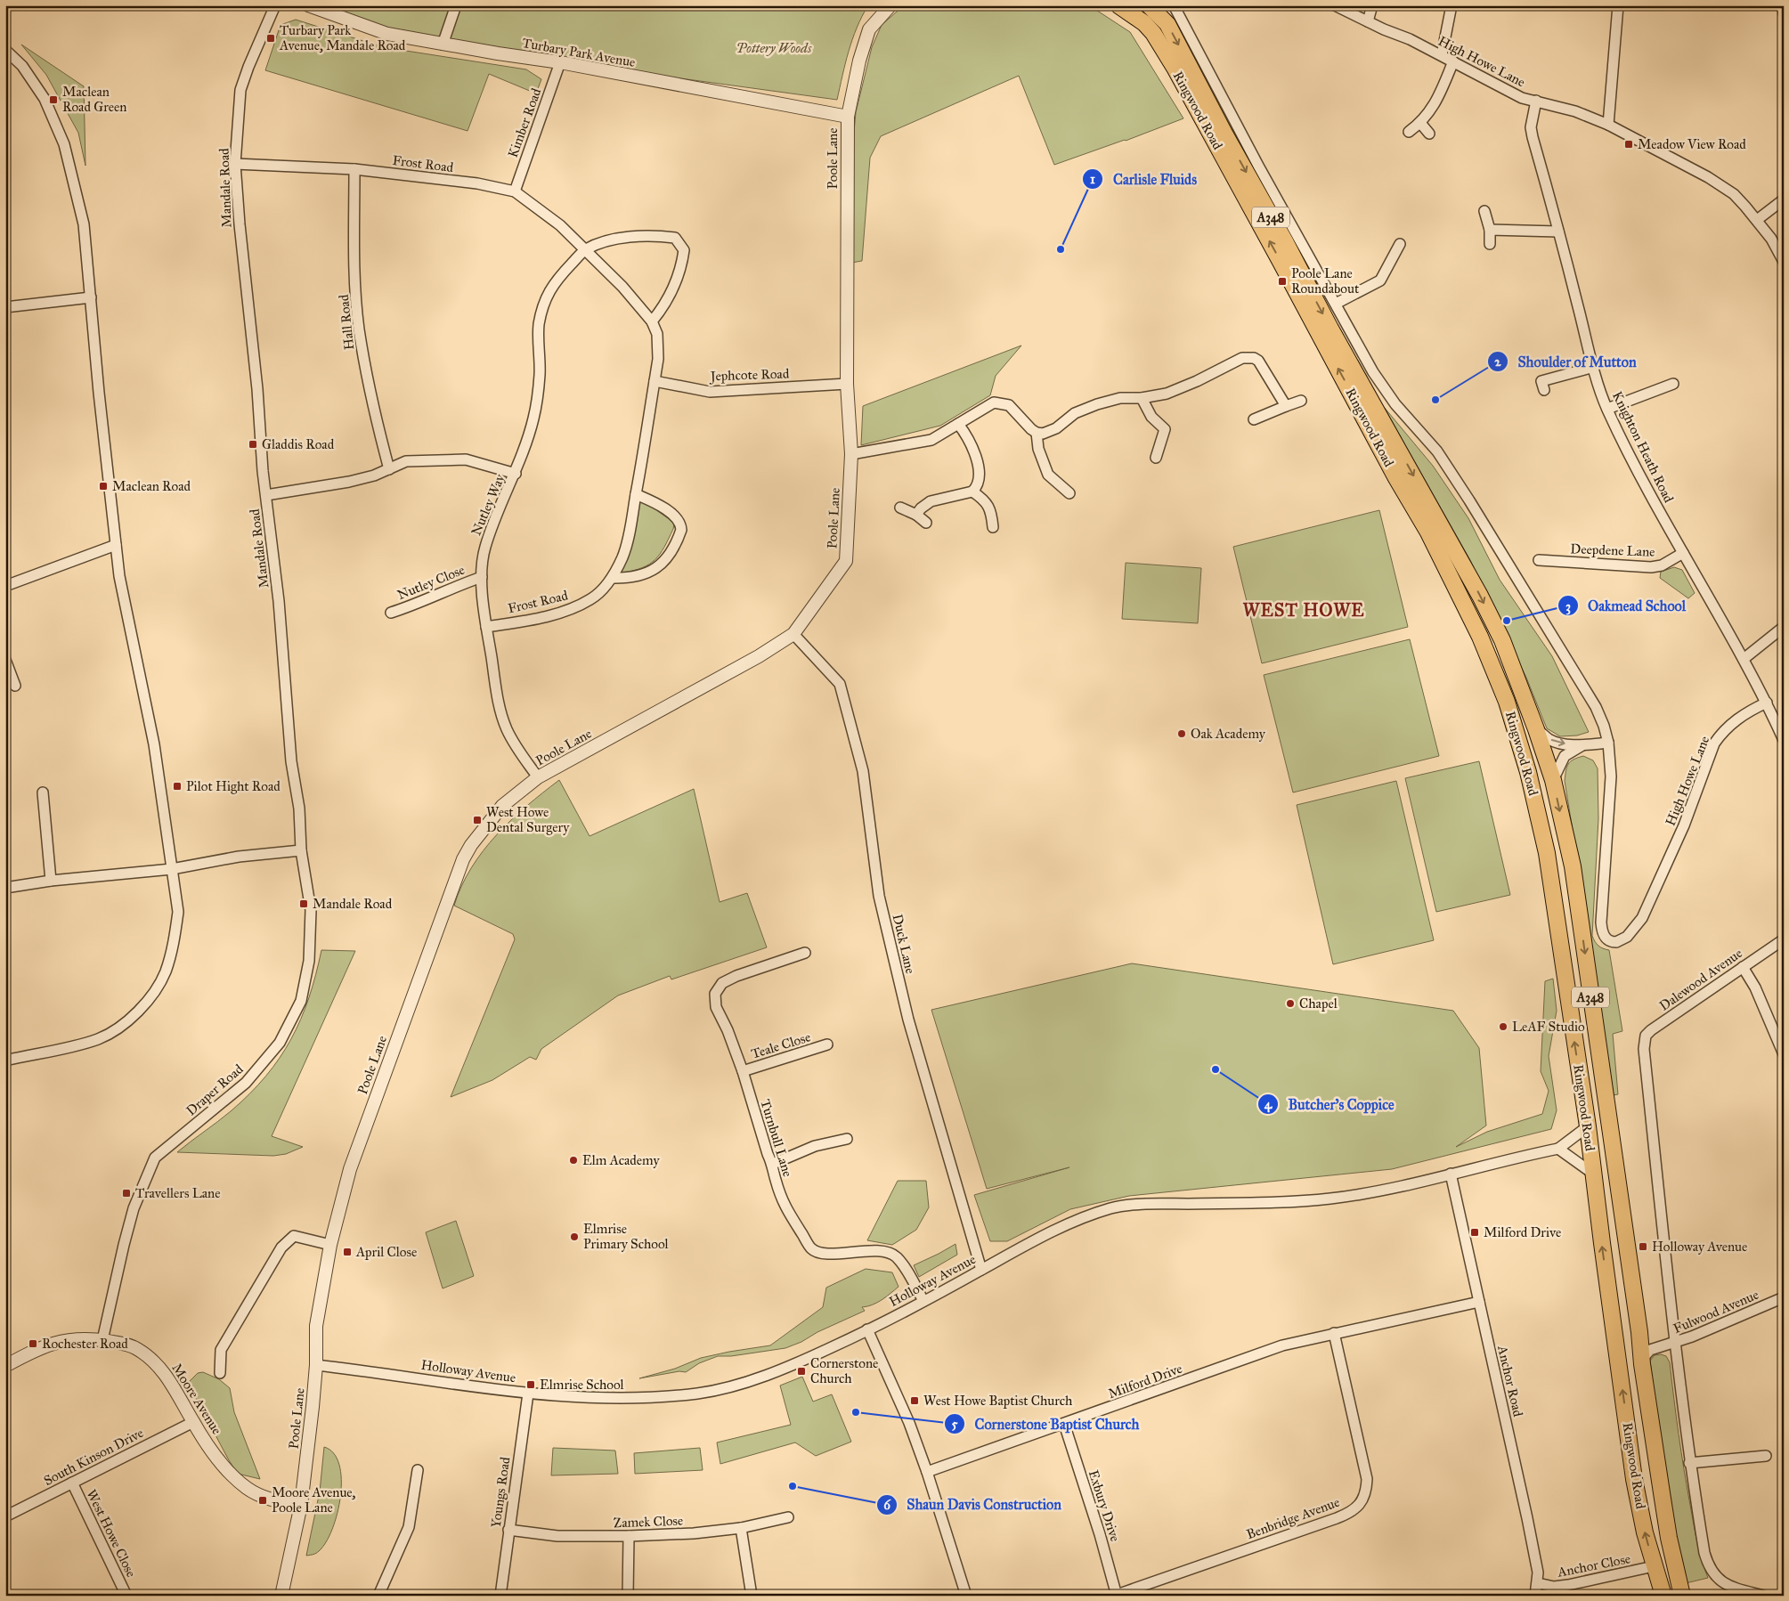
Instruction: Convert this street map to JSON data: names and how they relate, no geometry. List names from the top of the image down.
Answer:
{
  "streets": {
    "highway": ["Ringwood Road", "A348"],
    "street": [
      "Turbary Park Avenue",
      "High Howe Lane",
      "Kimber Road",
      "Poole Lane",
      "Frost Road",
      "Mandale Road",
      "Hall Road",
      "Jephcote Road",
      "Knighton Heath Road",
      "Nutley Way",
      "Deepdene Lane",
      "Nutley Close",
      "Duck Lane",
      "Dalewood Avenue",
      "Teale Close",
      "Draper Road",
      "Turnbull Lane",
      "Holloway Avenue",
      "Fulwood Avenue",
      "Milford Drive",
      "Anchor Road",
      "Moore Avenue",
      "South Kinson Drive",
      "Youngs Road",
      "Exbury Drive",
      "Benbridge Avenue",
      "Zamek Close",
      "West Howe Close",
      "Anchor Close"
    ]
  },
  "crossings": [
    ["Turbary Park Avenue", "Kimber Road"],
    ["Turbary Park Avenue", "Poole Lane"],
    ["High Howe Lane", "Ringwood Road"],
    ["High Howe Lane", "Knighton Heath Road"],
    ["Ringwood Road", "Holloway Avenue"],
    ["Ringwood Road", "Anchor Close"],
    ["Kimber Road", "Frost Road"],
    ["Poole Lane", "Jephcote Road"],
    ["Poole Lane", "Nutley Way"],
    ["Poole Lane", "Duck Lane"],
    ["Poole Lane", "Holloway Avenue"],
    ["Poole Lane", "Moore Avenue"],
    ["Frost Road", "Mandale Road"],
    ["Frost Road", "Hall Road"],
    ["Frost Road", "Jephcote Road"],
    ["Frost Road", "Nutley Way"],
    ["Mandale Road", "Draper Road"],
    ["Knighton Heath Road", "Deepdene Lane"],
    ["Nutley Way", "Nutley Close"],
    ["Duck Lane", "Holloway Avenue"],
    ["Dalewood Avenue", "Fulwood Avenue"],
    ["Teale Close", "Turnbull Lane"],
    ["Draper Road", "Moore Avenue"],
    ["Turnbull Lane", "Holloway Avenue"],
    ["Holloway Avenue", "Anchor Road"],
    ["Holloway Avenue", "Youngs Road"],
    ["Milford Drive", "Anchor Road"],
    ["Milford Drive", "Exbury Drive"],
    ["Milford Drive", "Benbridge Avenue"],
    ["Anchor Road", "Anchor Close"],
    ["Moore Avenue", "South Kinson Drive"],
    ["South Kinson Drive", "West Howe Close"],
    ["Youngs Road", "Zamek Close"],
    ["Exbury Drive", "Benbridge Avenue"]
  ],
  "districts": ["WEST HOWE"],
  "parks": ["Pottery Woods"],
  "places": {
    "transit": [
      "Turbary Park Avenue, Mandale Road",
      "Maclean Road Green",
      "Meadow View Road",
      "Poole Lane Roundabout",
      "Gladdis Road",
      "Maclean Road",
      "Pilot Hight Road",
      "West Howe Dental Surgery",
      "Mandale Road",
      "Travellers Lane",
      "Milford Drive",
      "Holloway Avenue",
      "April Close",
      "Rochester Road",
      "Cornerstone Church",
      "Elmrise School",
      "West Howe Baptist Church",
      "Moore Avenue, Poole Lane"
    ],
    "other": [
      "Carlisle Fluids",
      "Shoulder of Mutton",
      "Oakmead School",
      "Oak Academy",
      "Chapel",
      "LeAF Studio",
      "Butcher's Coppice",
      "Elm Academy",
      "Elmrise Primary School",
      "Cornerstone Baptist Church",
      "Shaun Davis Construction"
    ]
  }
}
